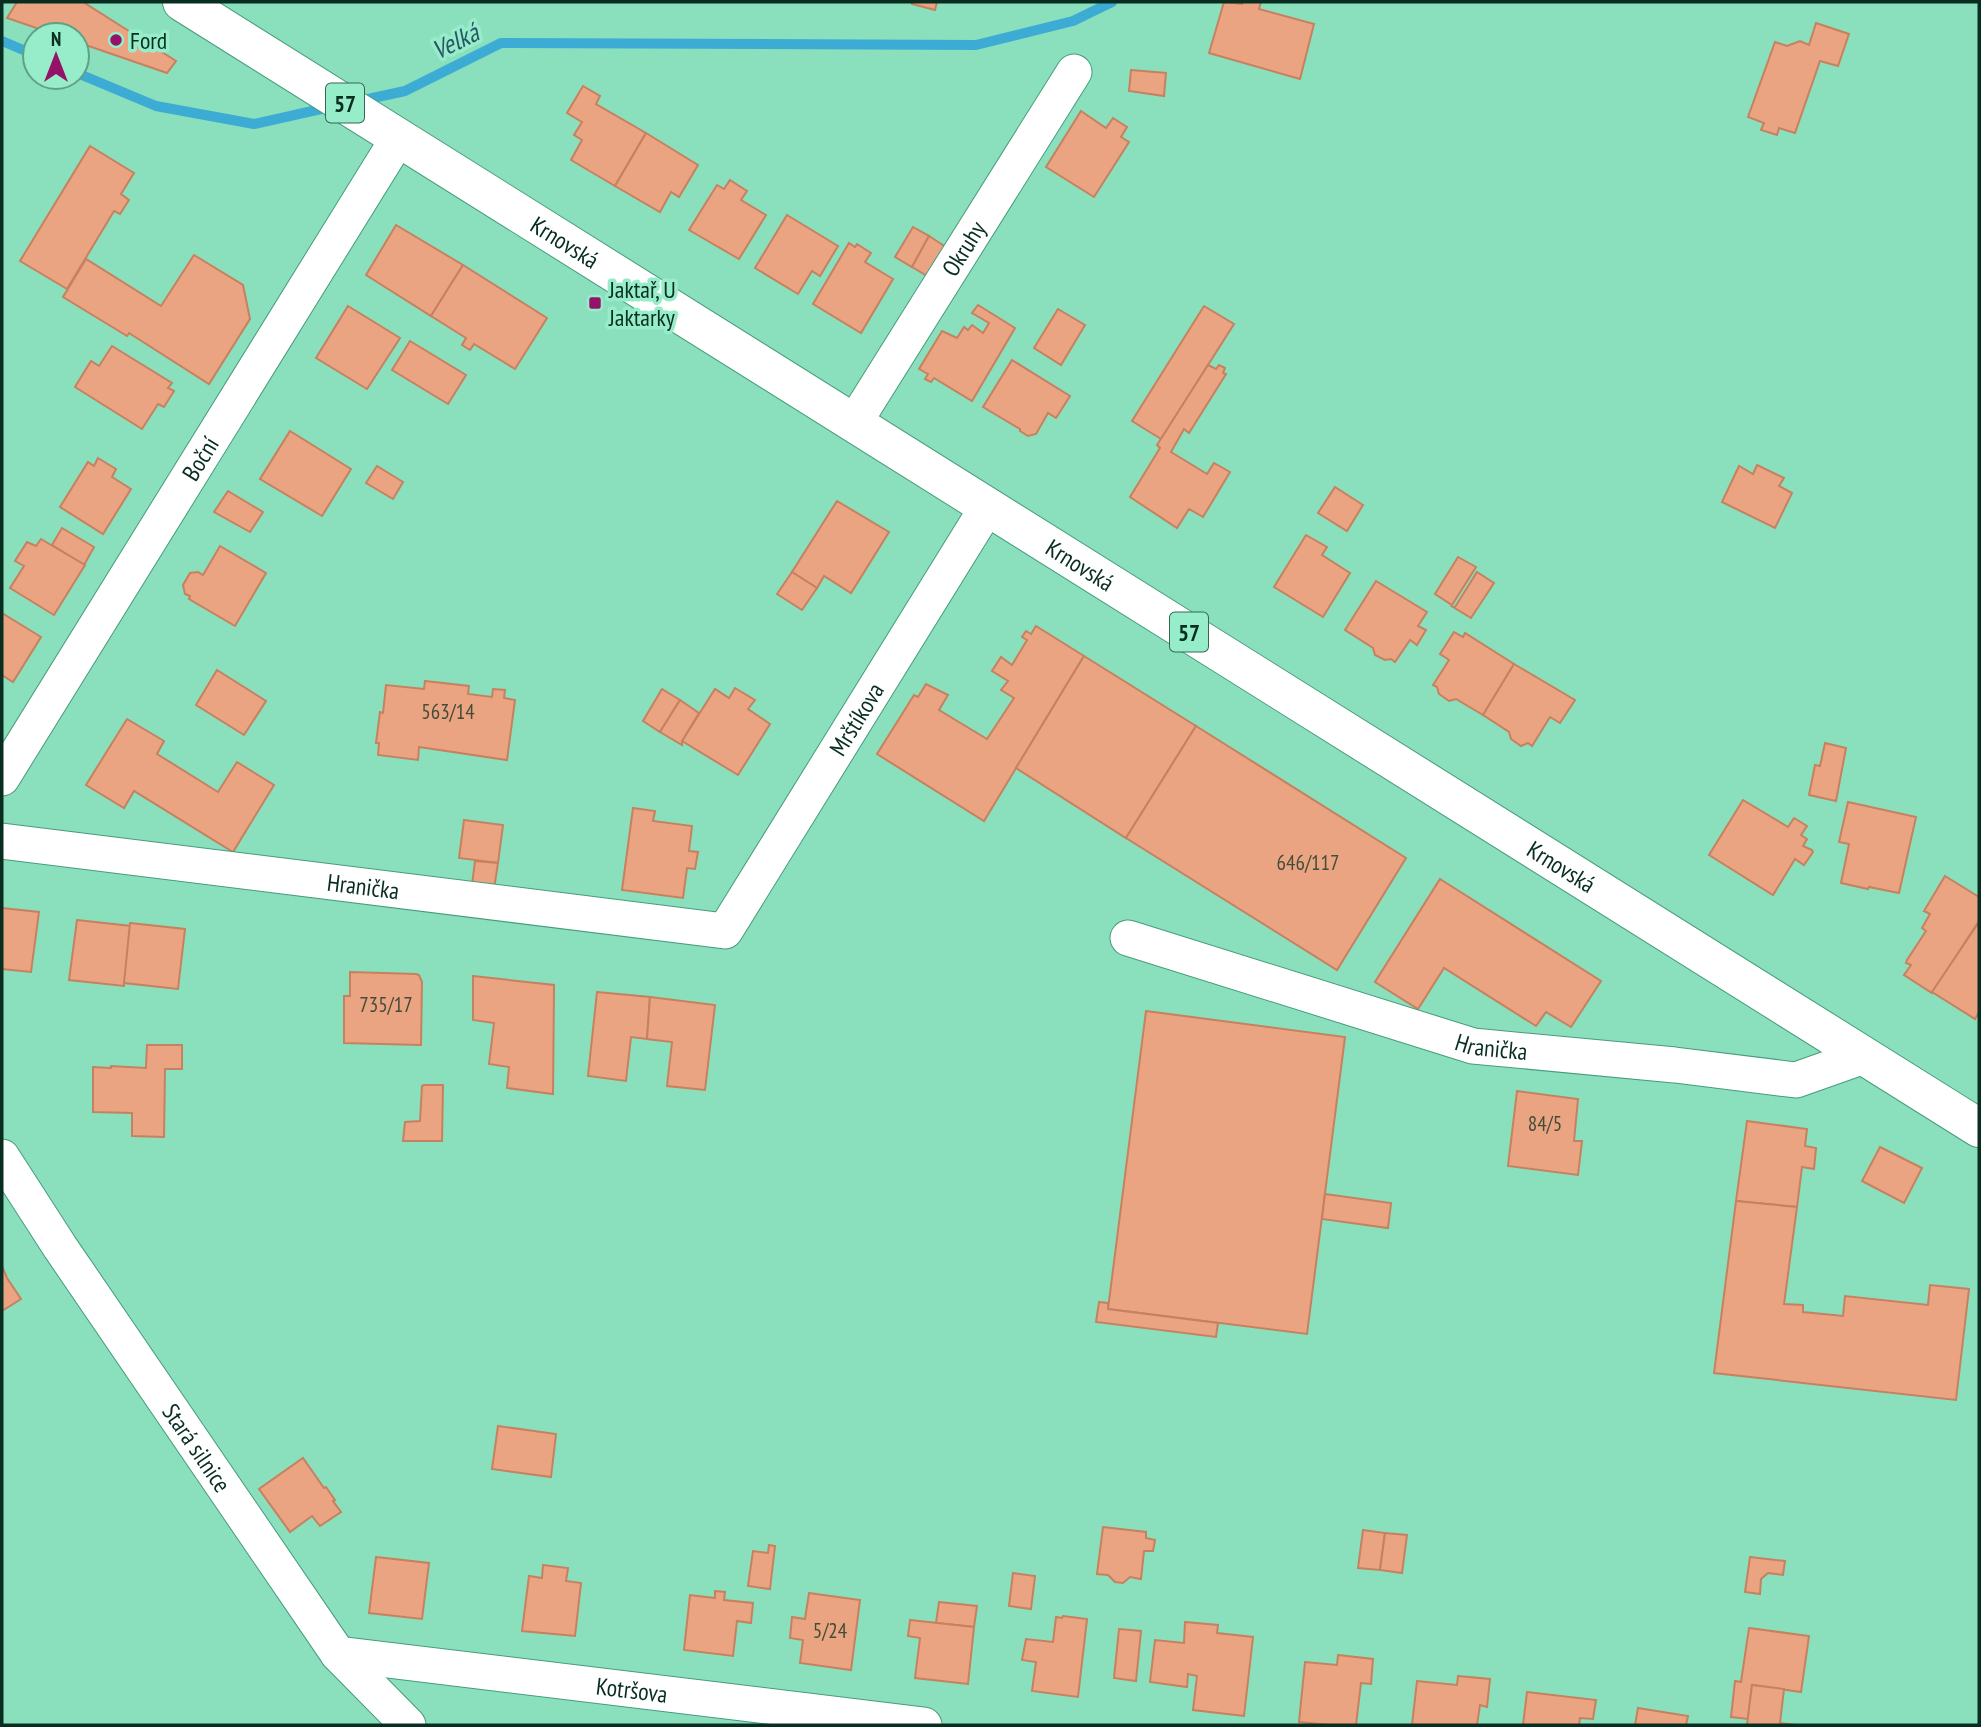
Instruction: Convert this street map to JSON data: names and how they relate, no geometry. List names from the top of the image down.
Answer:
{
  "streets": {
    "main road": ["57", "Krnovská"],
    "street": [
      "Okruhy",
      "Boční",
      "Mrštíkova",
      "Hranička",
      "Stará silnice",
      "Kotršova"
    ]
  },
  "crossings": [
    ["Krnovská", "Okruhy"],
    ["Krnovská", "Boční"],
    ["Krnovská", "Mrštíkova"],
    ["Krnovská", "Hranička"],
    ["Mrštíkova", "Hranička"],
    ["Stará silnice", "Kotršova"]
  ],
  "water": ["Velká"],
  "places": {
    "other": ["Ford"],
    "transit": ["Jaktař, U Jaktarky"]
  },
  "house_numbers": [
    "563/14",
    "646/117",
    "735/17",
    "84/5",
    "5/24"
  ],
  "north": "top"
}
